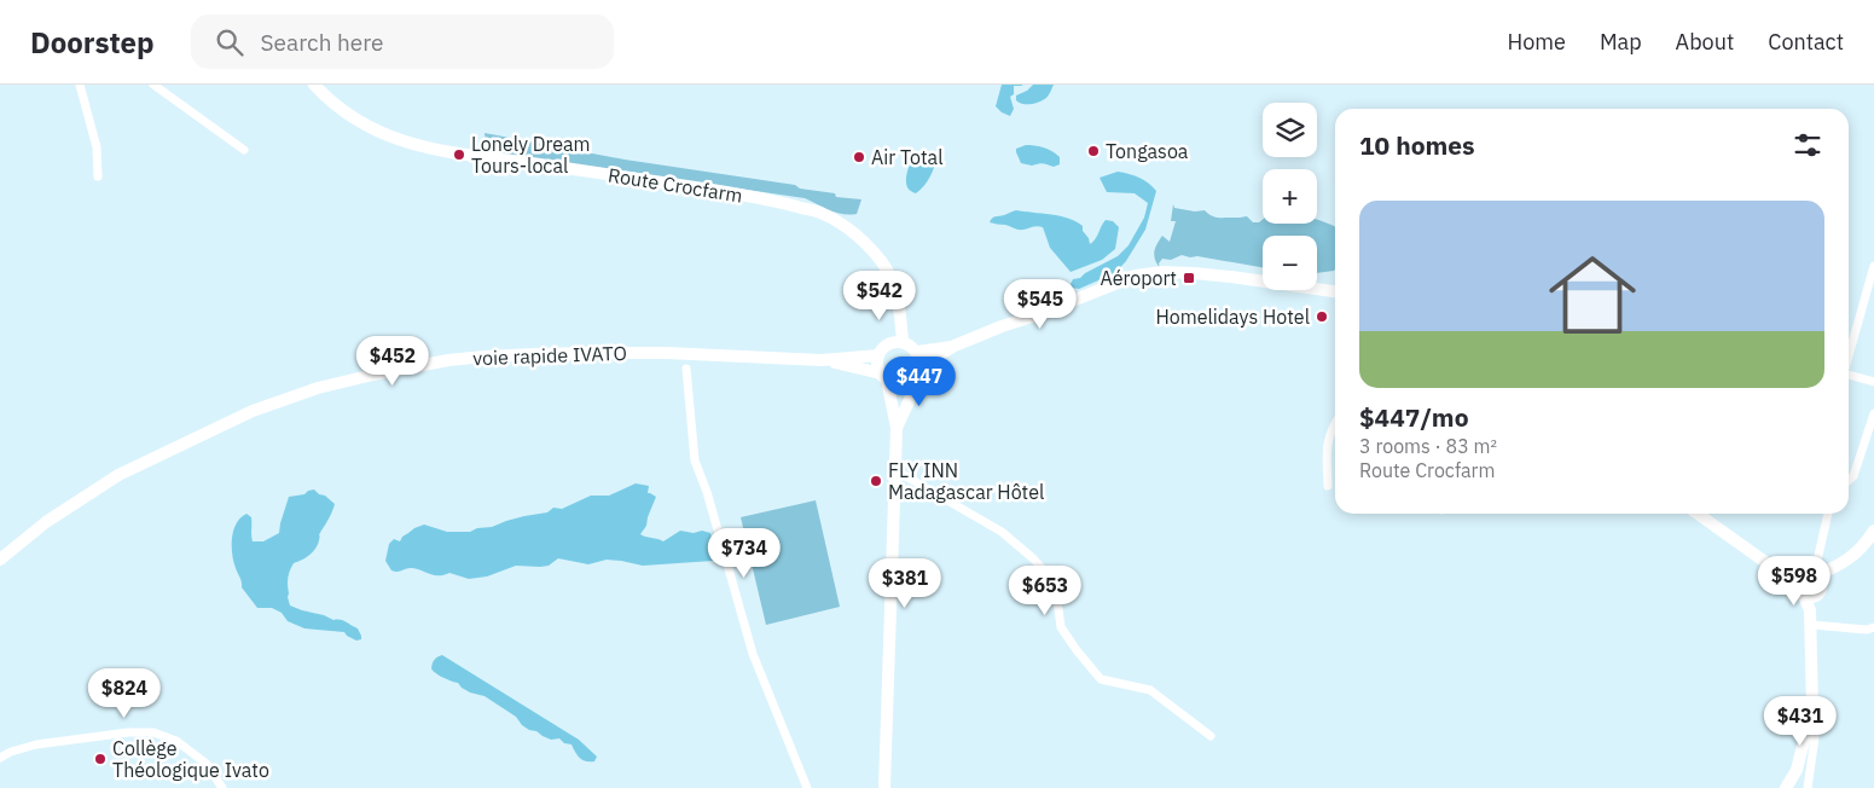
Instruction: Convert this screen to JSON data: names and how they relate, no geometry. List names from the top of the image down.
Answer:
{
  "streets": {
    "main road": ["Route Crocfarm", "voie rapide IVATO"]
  },
  "places": {
    "other": [
      "Tongasoa",
      "Lonely Dream Tours-local",
      "Air Total",
      "Homelidays Hotel",
      "FLY INN Madagascar Hôtel",
      "Collège Théologique Ivato"
    ],
    "transit": ["Aéroport"]
  },
  "page": {
    "header": "Doorstep",
    "search": "Search here",
    "nav": [
      "Home",
      "Map",
      "About",
      "Contact"
    ],
    "map_buttons": ["+", "−"],
    "heading": "10 homes",
    "list": [
      {
        "name": "$447/mo",
        "note": "3 rooms · 83 m² · Route Crocfarm"
      }
    ],
    "price": [
      "$542",
      "$545",
      "$452",
      "$447",
      "$734",
      "$598",
      "$381",
      "$653",
      "$824",
      "$431"
    ]
  }
}
